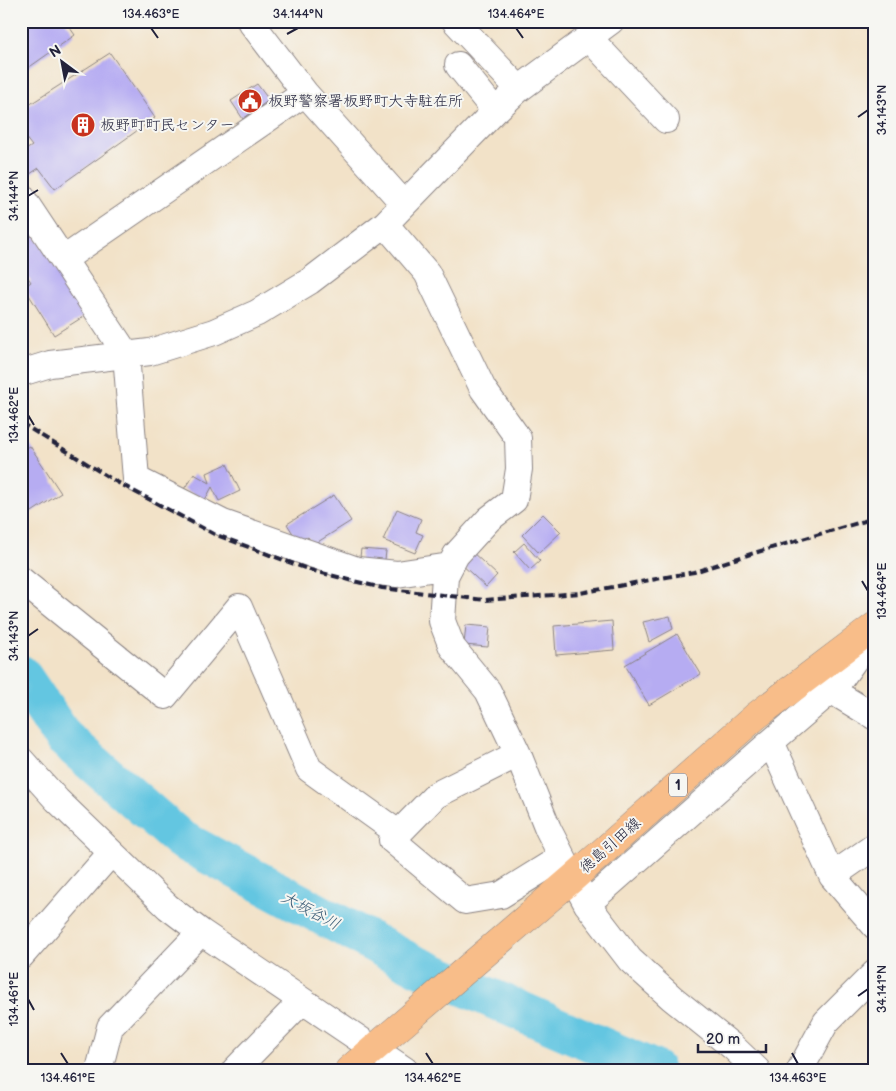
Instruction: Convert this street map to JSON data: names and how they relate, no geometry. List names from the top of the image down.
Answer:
{
  "streets": {
    "main road": ["1", "徳島引田線"]
  },
  "water": ["大坂谷川"],
  "places": {
    "public building": ["板野警察署板野町大寺駐在所"],
    "building": ["板野町町民センター"]
  },
  "scale_bar": "20 m",
  "north": "top left",
  "coordinates": [
    "134.463°E",
    "34.144°N",
    "134.464°E",
    "34.143°N",
    "134.462°E",
    "34.141°N",
    "134.461°E"
  ]
}
